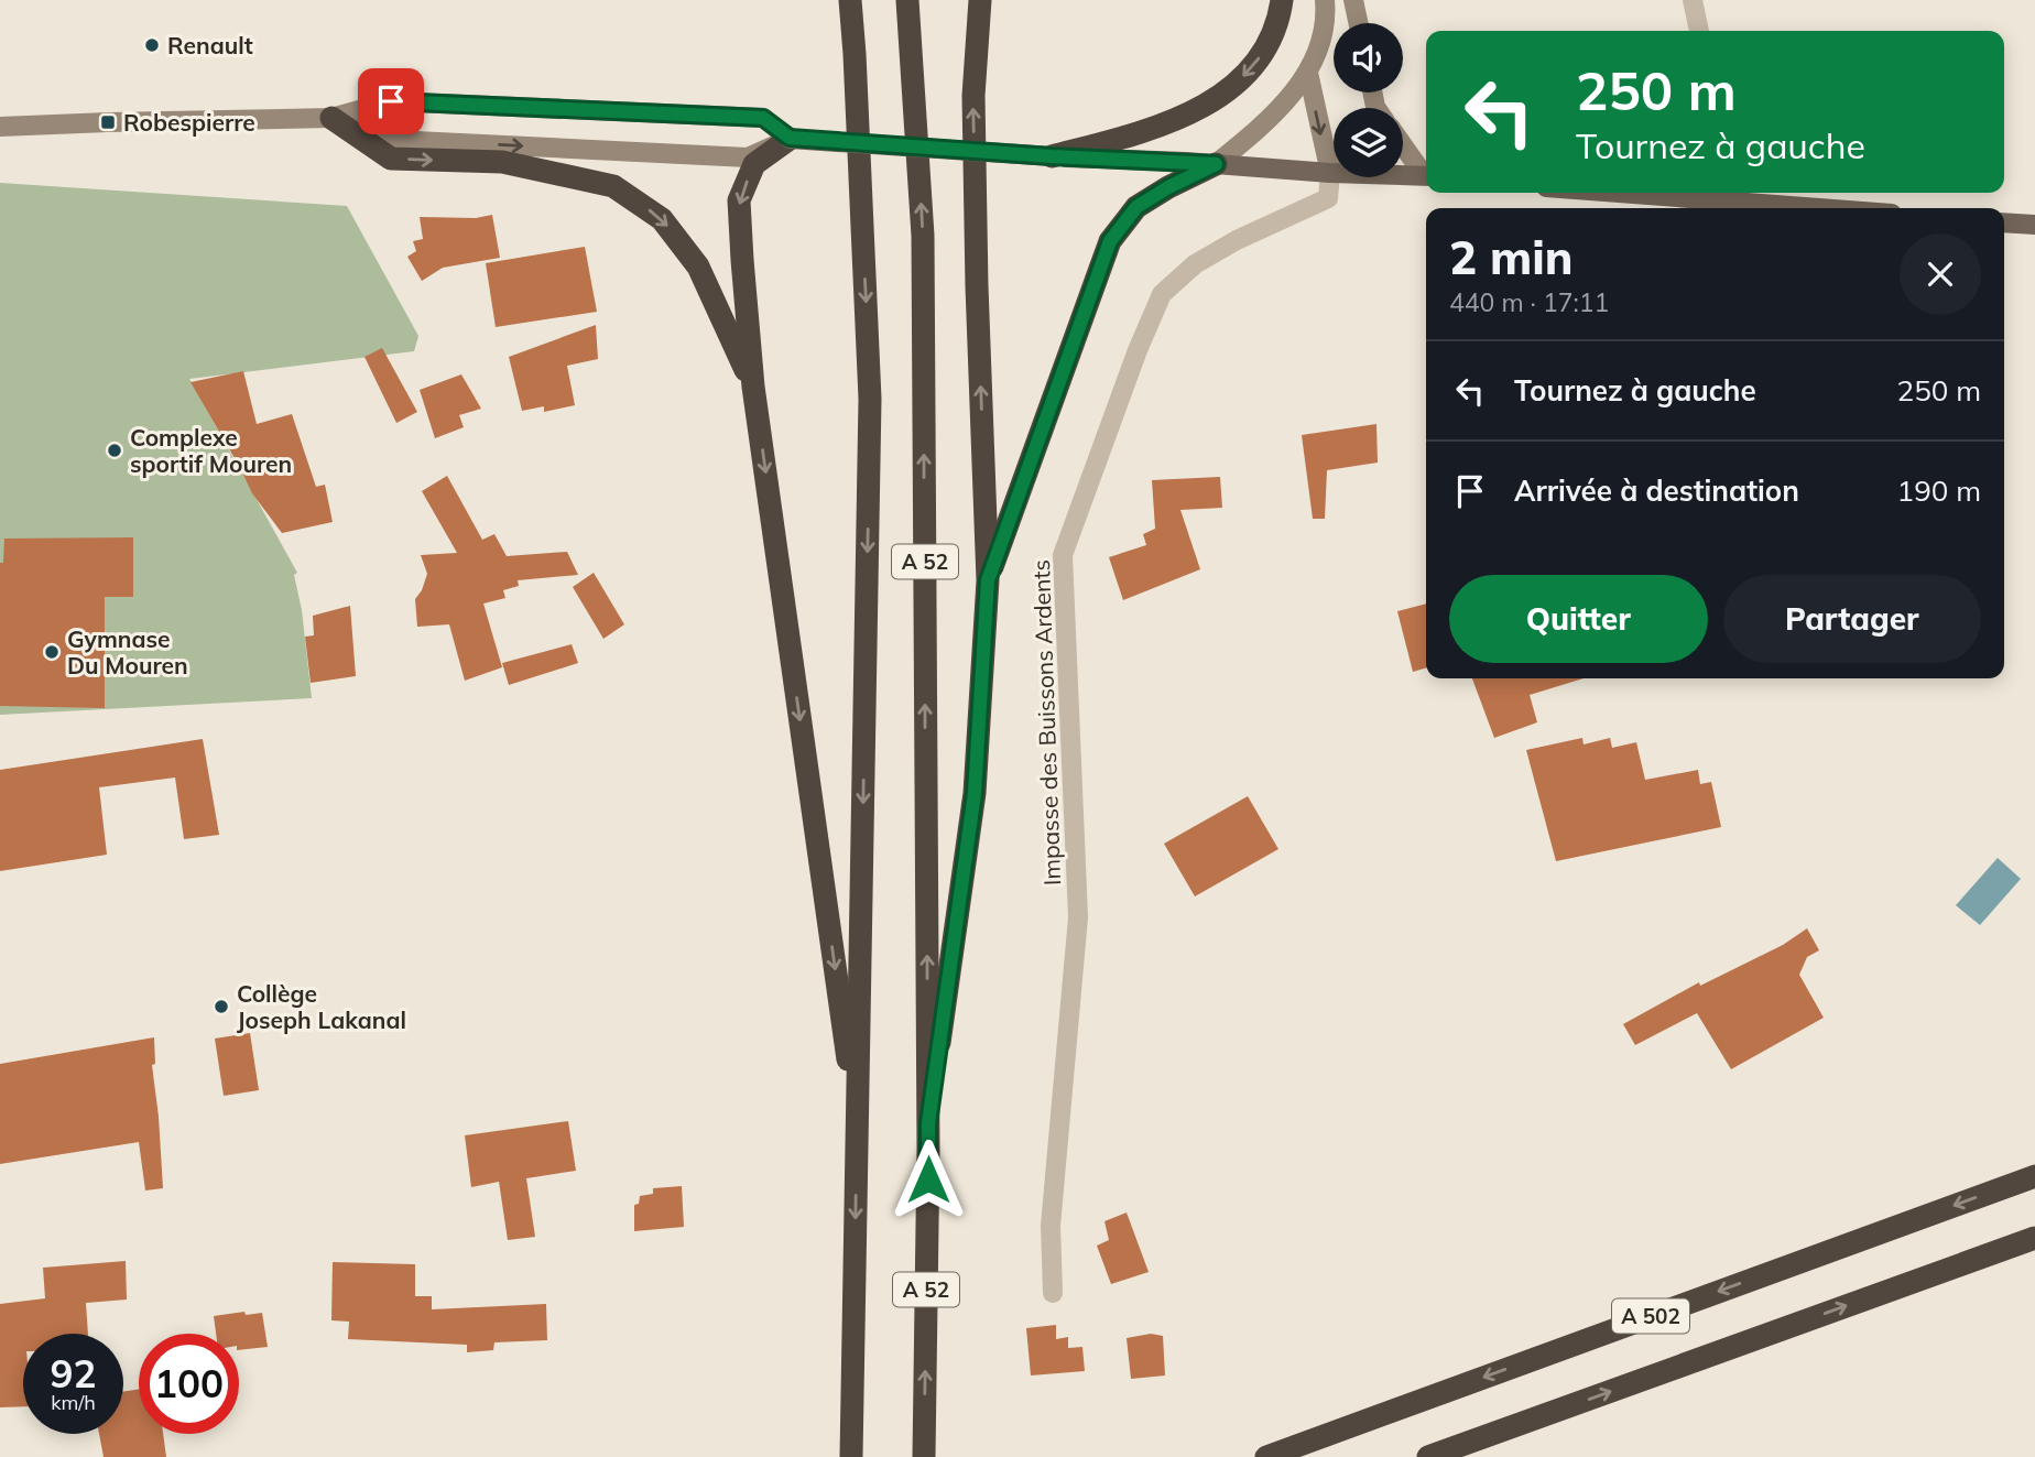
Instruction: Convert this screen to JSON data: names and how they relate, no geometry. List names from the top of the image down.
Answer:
{
  "streets": {
    "highway": ["A 52", "A 502"],
    "street": ["Impasse des Buissons Ardents"]
  },
  "places": {
    "other": [
      "Renault",
      "Complexe sportif Mouren",
      "Gymnase Du Mouren",
      "Collège Joseph Lakanal"
    ],
    "transit": ["Robespierre"]
  },
  "page": {
    "turn": ["250 m", "Tournez à gauche"],
    "heading": ["2 min", "440 m · 17:11"],
    "list": [
      {
        "name": "Tournez à gauche",
        "value": "250 m"
      },
      {
        "name": "Arrivée à destination",
        "value": "190 m"
      }
    ],
    "buttons": ["Quitter", "Partager"],
    "speed": "92 km/h",
    "limit": "100"
  }
}
